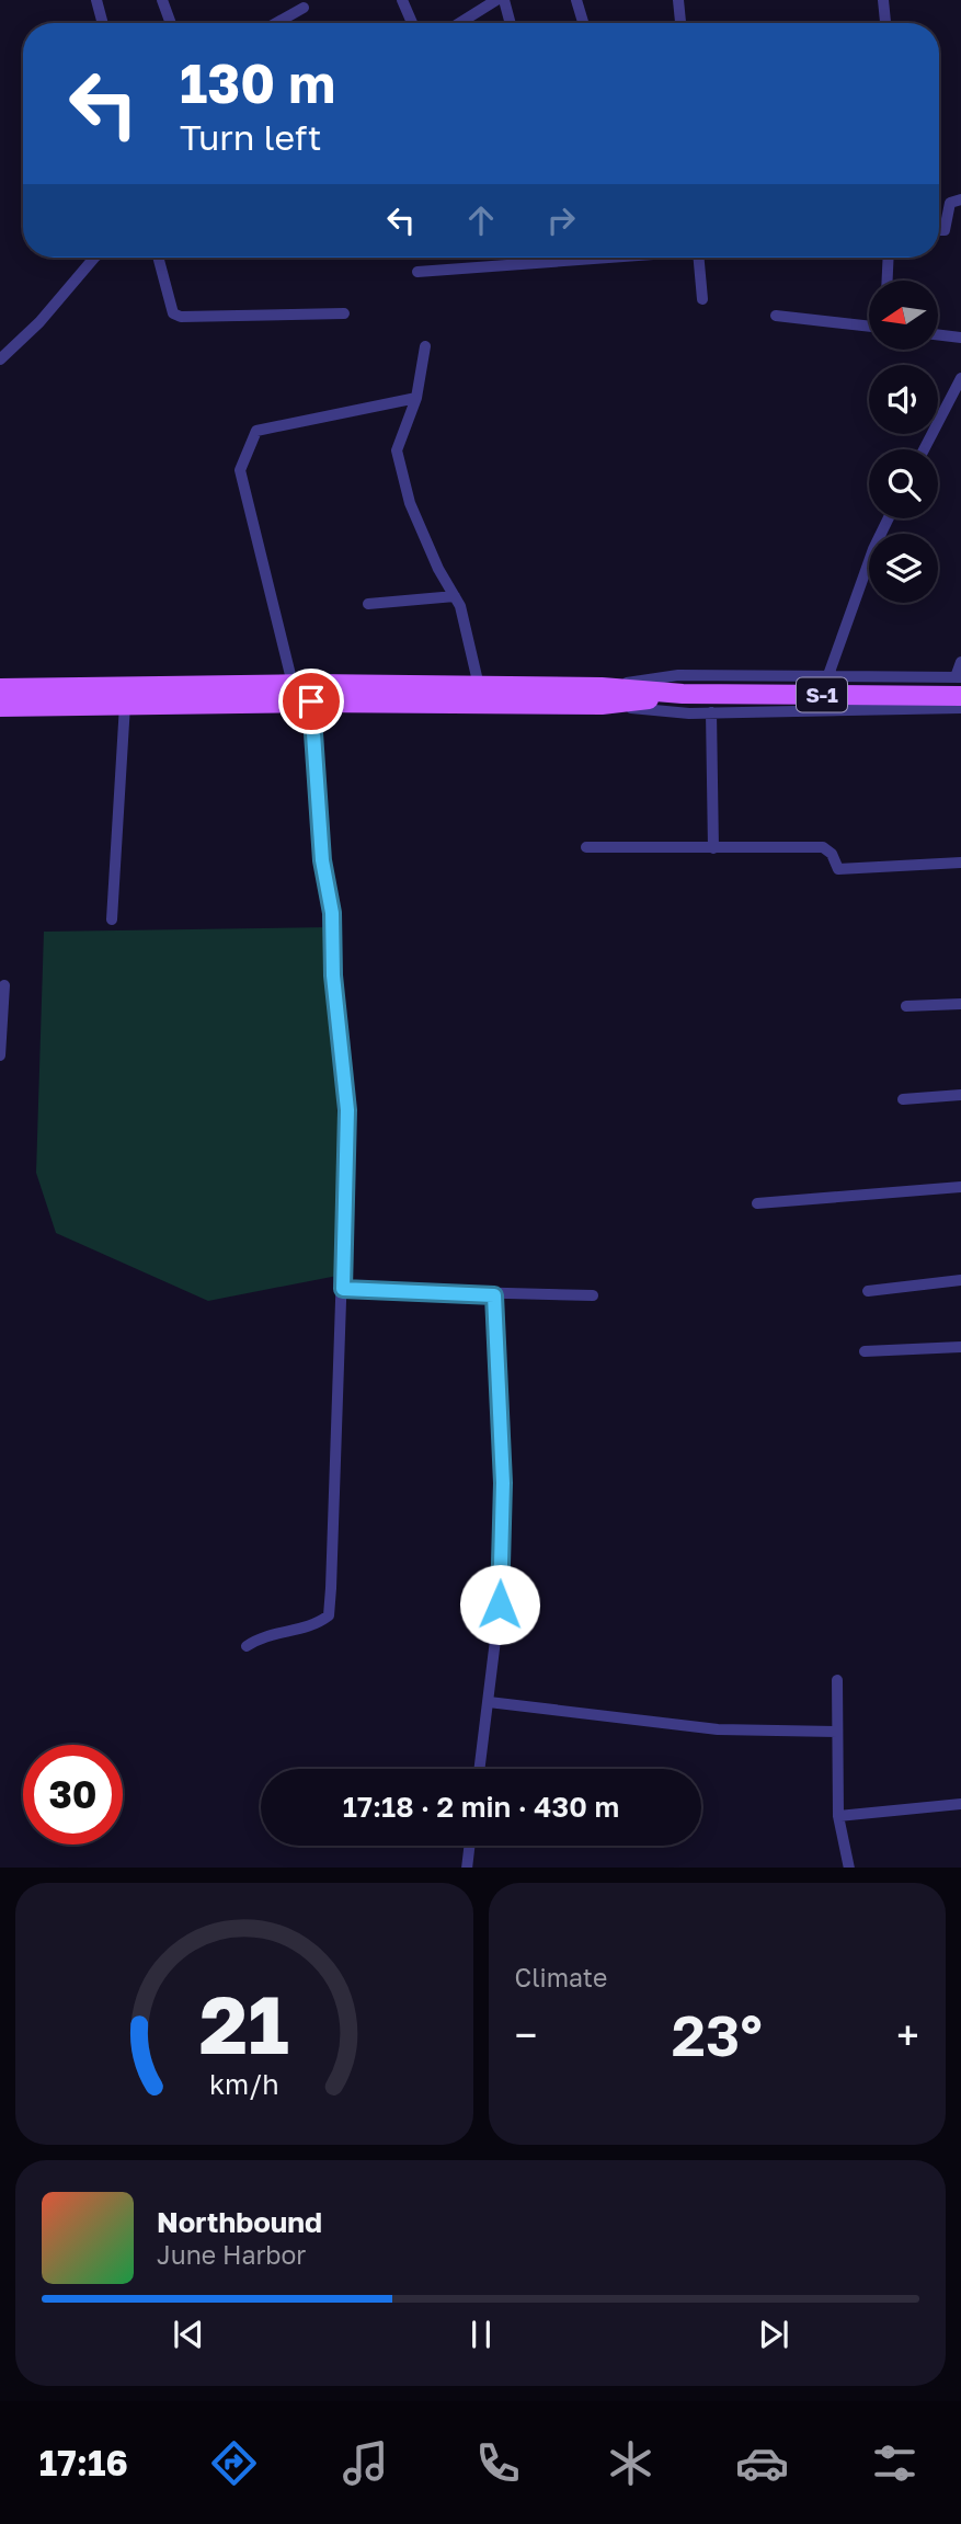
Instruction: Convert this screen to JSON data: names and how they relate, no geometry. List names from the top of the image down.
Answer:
{
  "streets": {
    "main road": ["S-1"]
  },
  "north": "left",
  "page": {
    "turn": ["130 m", "Turn left"],
    "limit": "30",
    "trip": "17:18 · 2 min · 430 m",
    "tile": "Climate",
    "heat": ["−", "23°", "+"],
    "song": ["Northbound", "June Harbor"],
    "tabs": "17:16",
    "gauge": ["21", "km/h"]
  }
}
